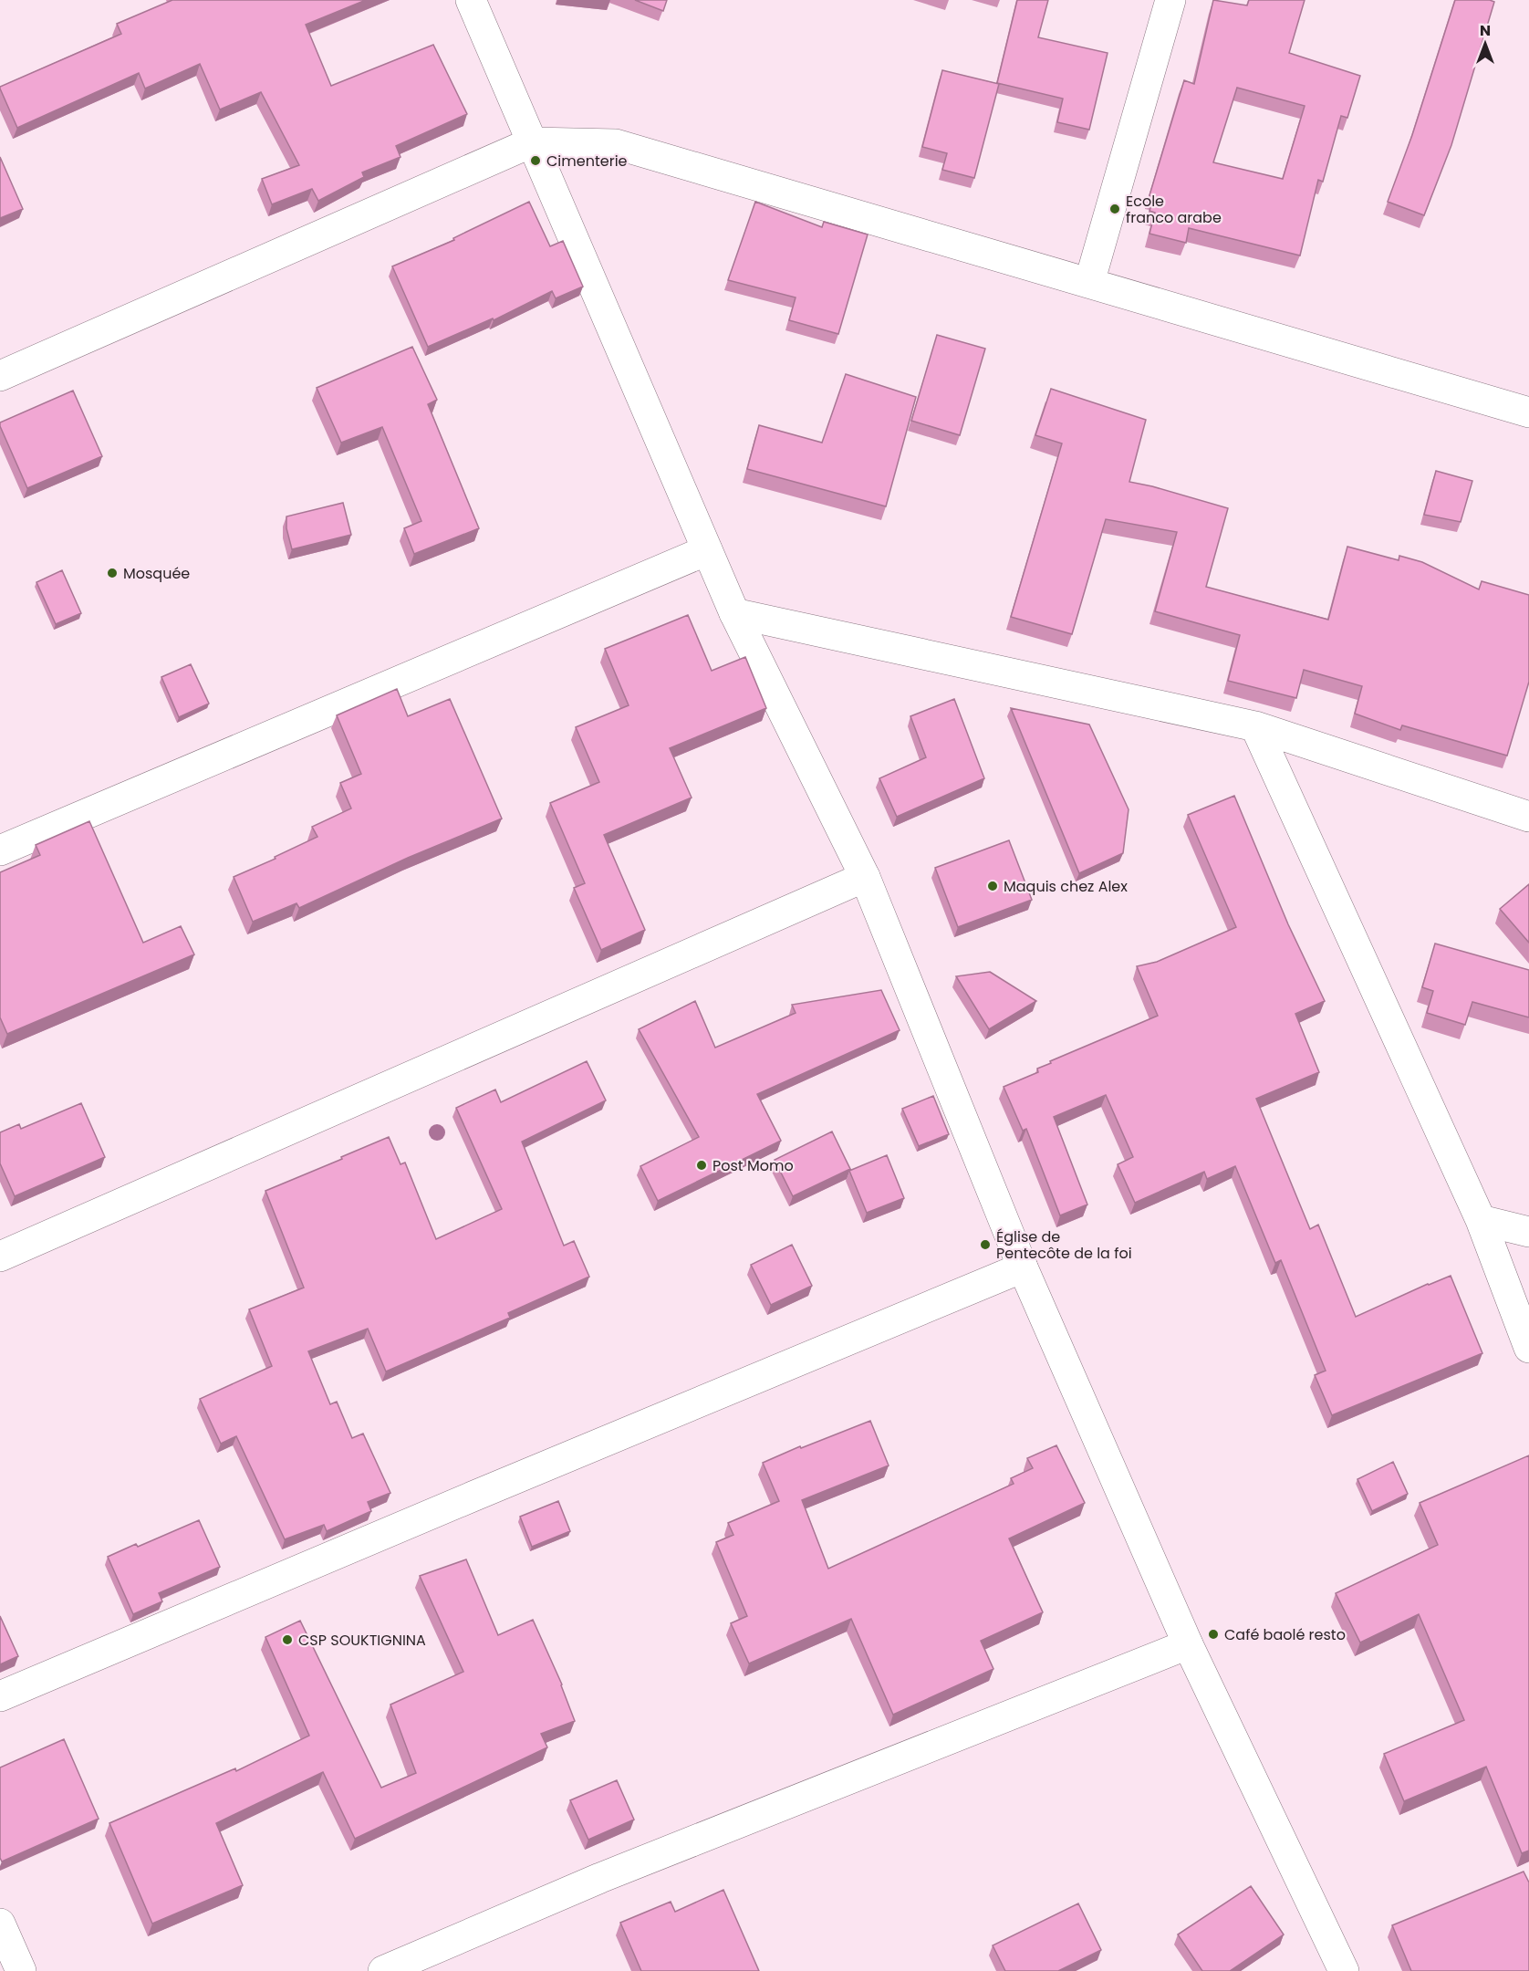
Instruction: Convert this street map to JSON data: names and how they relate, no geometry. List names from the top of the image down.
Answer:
{
  "places": [
    "Cimenterie",
    "Ecole franco arabe",
    "Mosquée",
    "Maquis chez Alex",
    "Post Momo",
    "Église de Pentecôte de la foi",
    "Café baolé resto",
    "CSP SOUKTIGNINA"
  ],
  "north": "top"
}
